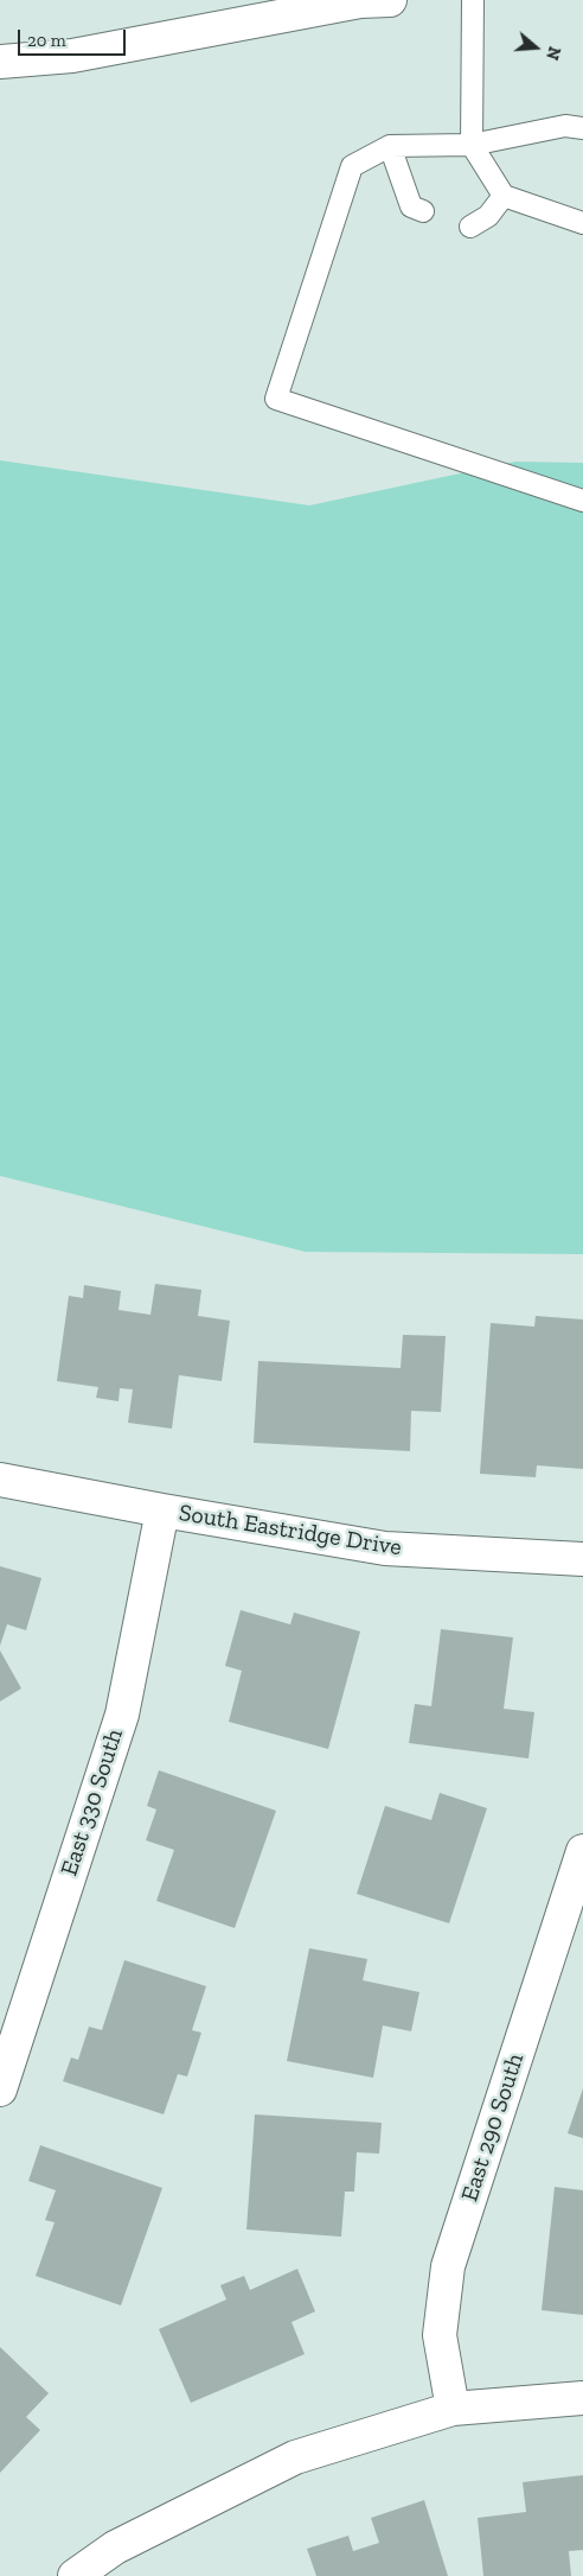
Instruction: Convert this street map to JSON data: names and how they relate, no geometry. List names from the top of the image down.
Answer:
{
  "streets": {
    "street": ["South Eastridge Drive", "East 330 South", "East 290 South"]
  },
  "crossings": [
    ["South Eastridge Drive", "East 330 South"]
  ],
  "scale_bar": "20 m",
  "north": "right"
}
